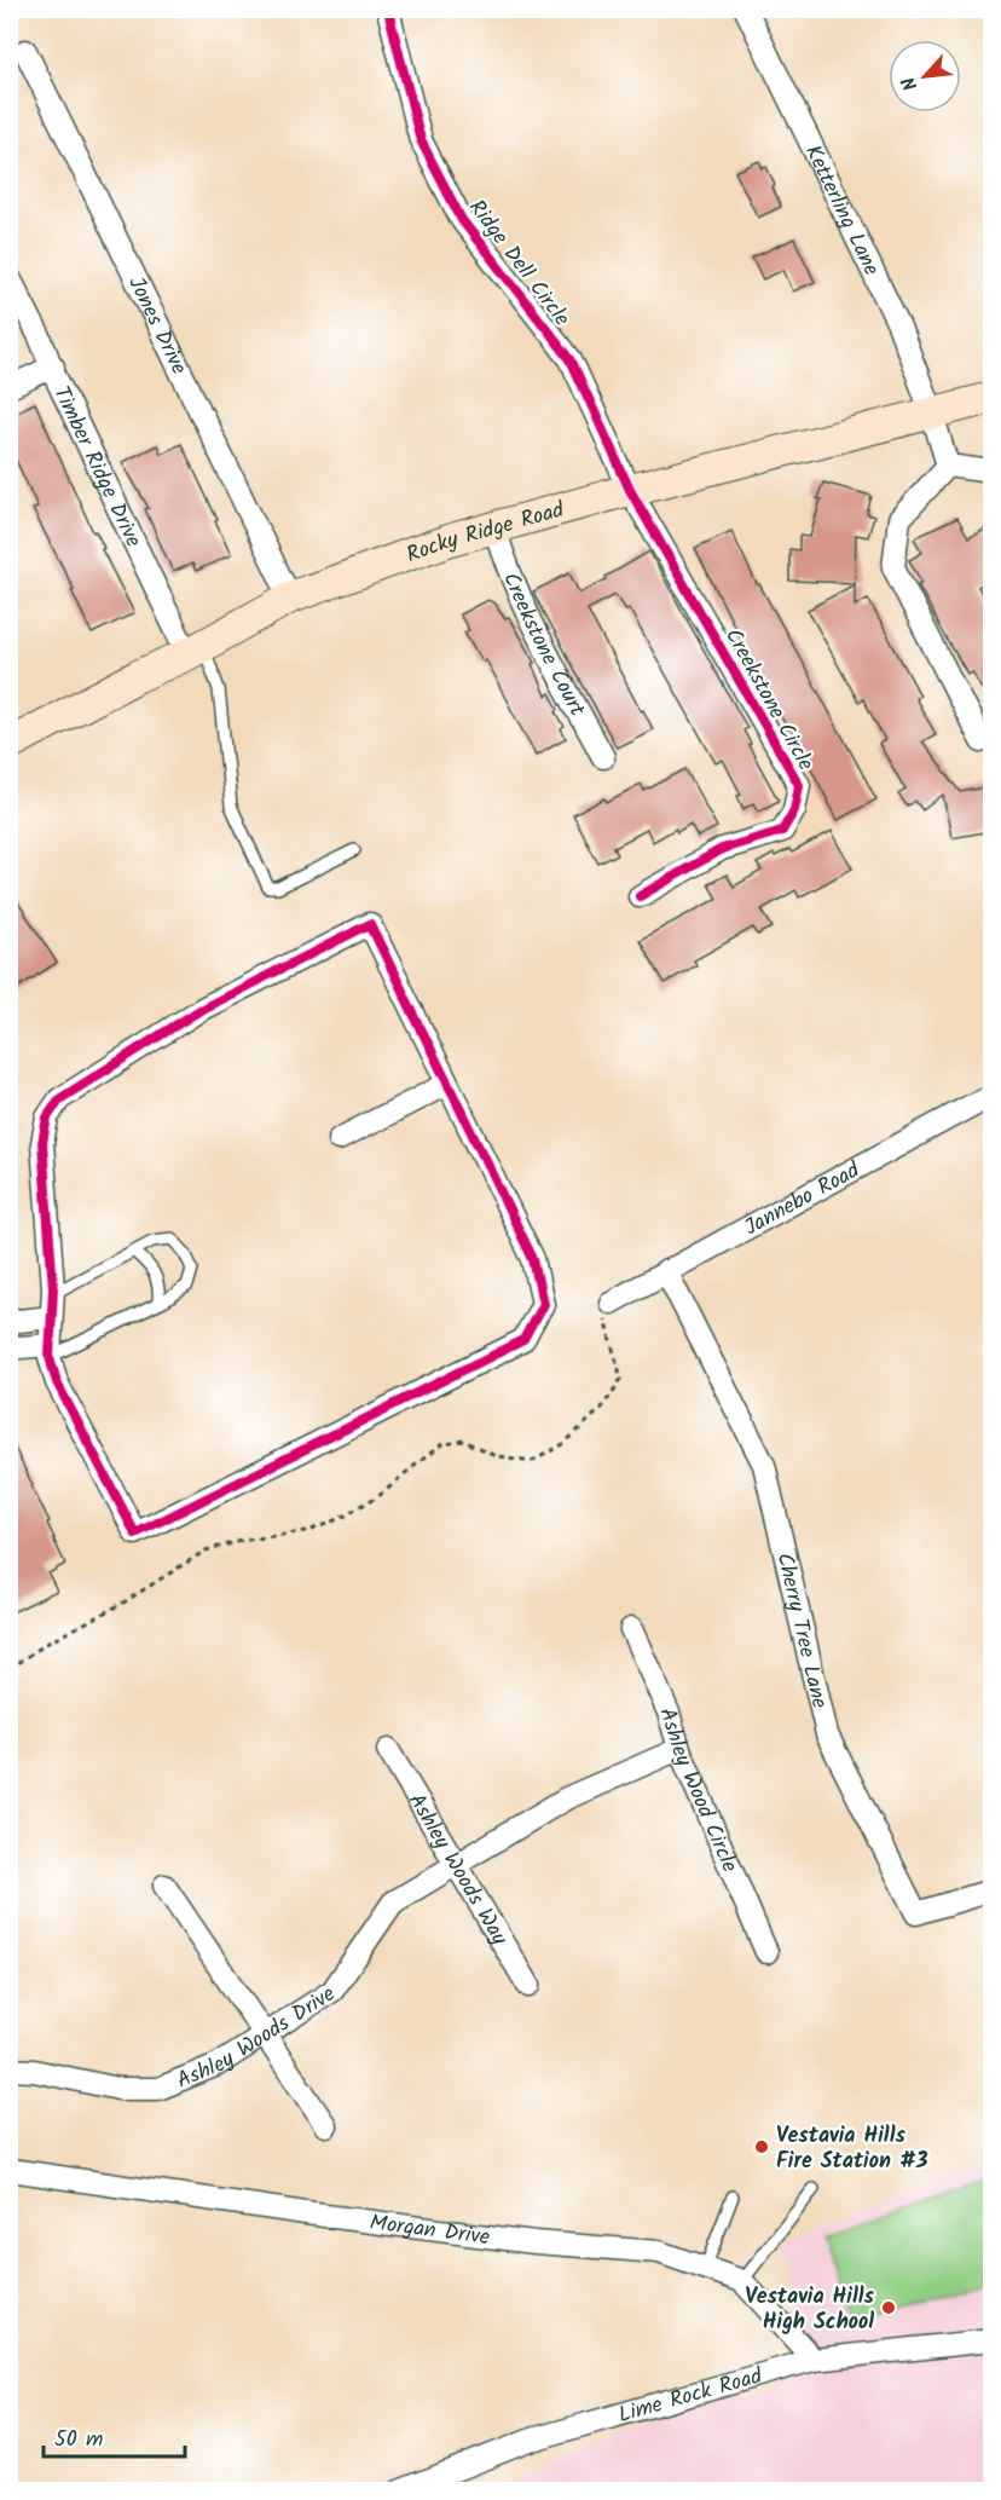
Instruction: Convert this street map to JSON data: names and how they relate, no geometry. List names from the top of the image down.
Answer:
{
  "streets": {
    "main road": ["Rocky Ridge Road"],
    "street": [
      "Ketterling Lane",
      "Ridge Dell Circle",
      "Jones Drive",
      "Timber Ridge Drive",
      "Creekstone Court",
      "Creekstone Circle",
      "Jannebo Road",
      "Cherry Tree Lane",
      "Ashley Wood Circle",
      "Ashley Woods Way",
      "Ashley Woods Drive",
      "Morgan Drive",
      "Lime Rock Road"
    ]
  },
  "crossings": [
    ["Ketterling Lane", "Rocky Ridge Road"],
    ["Ridge Dell Circle", "Rocky Ridge Road"],
    ["Ridge Dell Circle", "Creekstone Circle"],
    ["Jones Drive", "Rocky Ridge Road"],
    ["Timber Ridge Drive", "Rocky Ridge Road"],
    ["Rocky Ridge Road", "Creekstone Court"],
    ["Rocky Ridge Road", "Creekstone Circle"],
    ["Jannebo Road", "Cherry Tree Lane"],
    ["Ashley Wood Circle", "Ashley Woods Drive"],
    ["Ashley Woods Way", "Ashley Woods Drive"],
    ["Morgan Drive", "Lime Rock Road"]
  ],
  "places": ["Vestavia Hills Fire Station #3", "Vestavia Hills High School"],
  "scale_bar": "50 m",
  "north": "bottom left"
}
